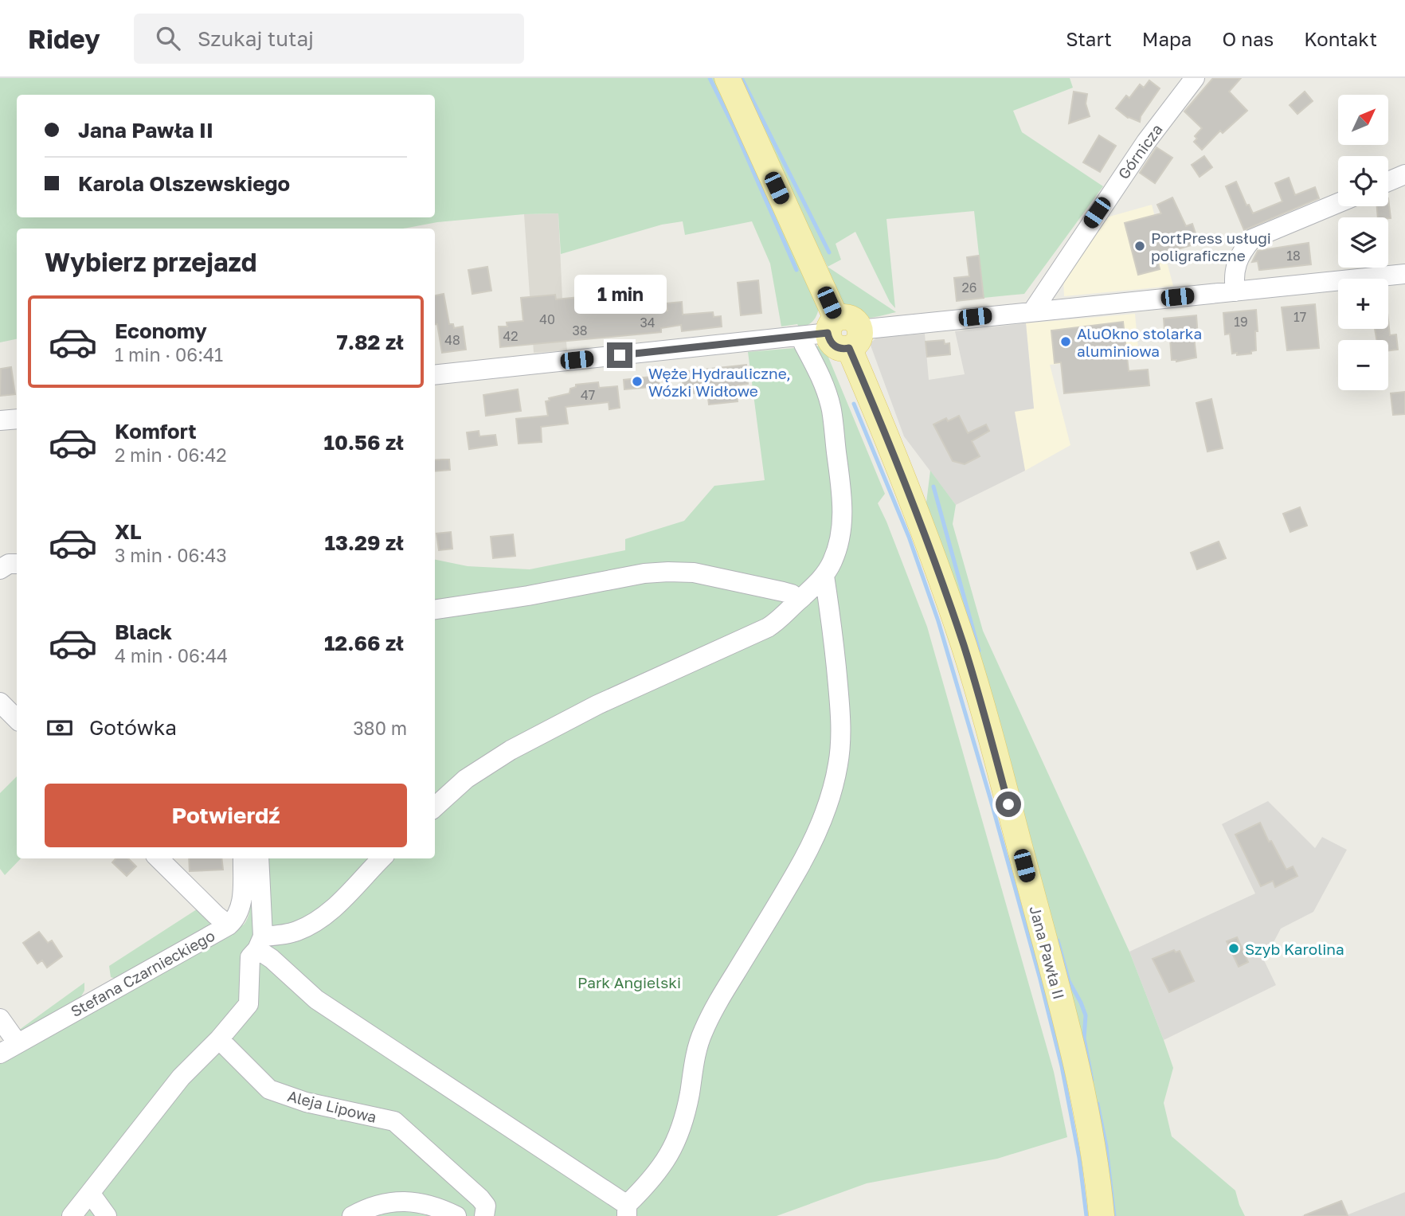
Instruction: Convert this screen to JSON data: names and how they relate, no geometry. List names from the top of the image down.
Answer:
{
  "streets": {
    "main road": ["Jana Pawła II"],
    "street": ["Górnicza", "Stefana Czarnieckiego", "Aleja Lipowa"]
  },
  "parks": ["Park Angielski"],
  "places": [
    "PortPress usługi poligraficzne",
    "AluOkno stolarka aluminiowa",
    "Węże Hydrauliczne, Wózki Widłowe",
    "Szyb Karolina"
  ],
  "house_numbers": [
    "18",
    "26",
    "17",
    "40",
    "19",
    "34",
    "38",
    "42",
    "48",
    "47"
  ],
  "north": "top right",
  "page": {
    "header": "Ridey",
    "search": "Szukaj tutaj",
    "nav": [
      "Start",
      "Mapa",
      "O nas",
      "Kontakt"
    ],
    "map_buttons": ["+", "−"],
    "banner": ["Jana Pawła II", "Karola Olszewskiego"],
    "heading": "Wybierz przejazd",
    "bubble": "1 min",
    "list": [
      {
        "name": "Economy",
        "note": "1 min · 06:41",
        "value": "7.82 zł"
      },
      {
        "name": "Komfort",
        "note": "2 min · 06:42",
        "value": "10.56 zł"
      },
      {
        "name": "XL",
        "note": "3 min · 06:43",
        "value": "13.29 zł"
      },
      {
        "name": "Black",
        "note": "4 min · 06:44",
        "value": "12.66 zł"
      }
    ],
    "pay": ["Gotówka", "380 m"],
    "buttons": "Potwierdź"
  }
}
